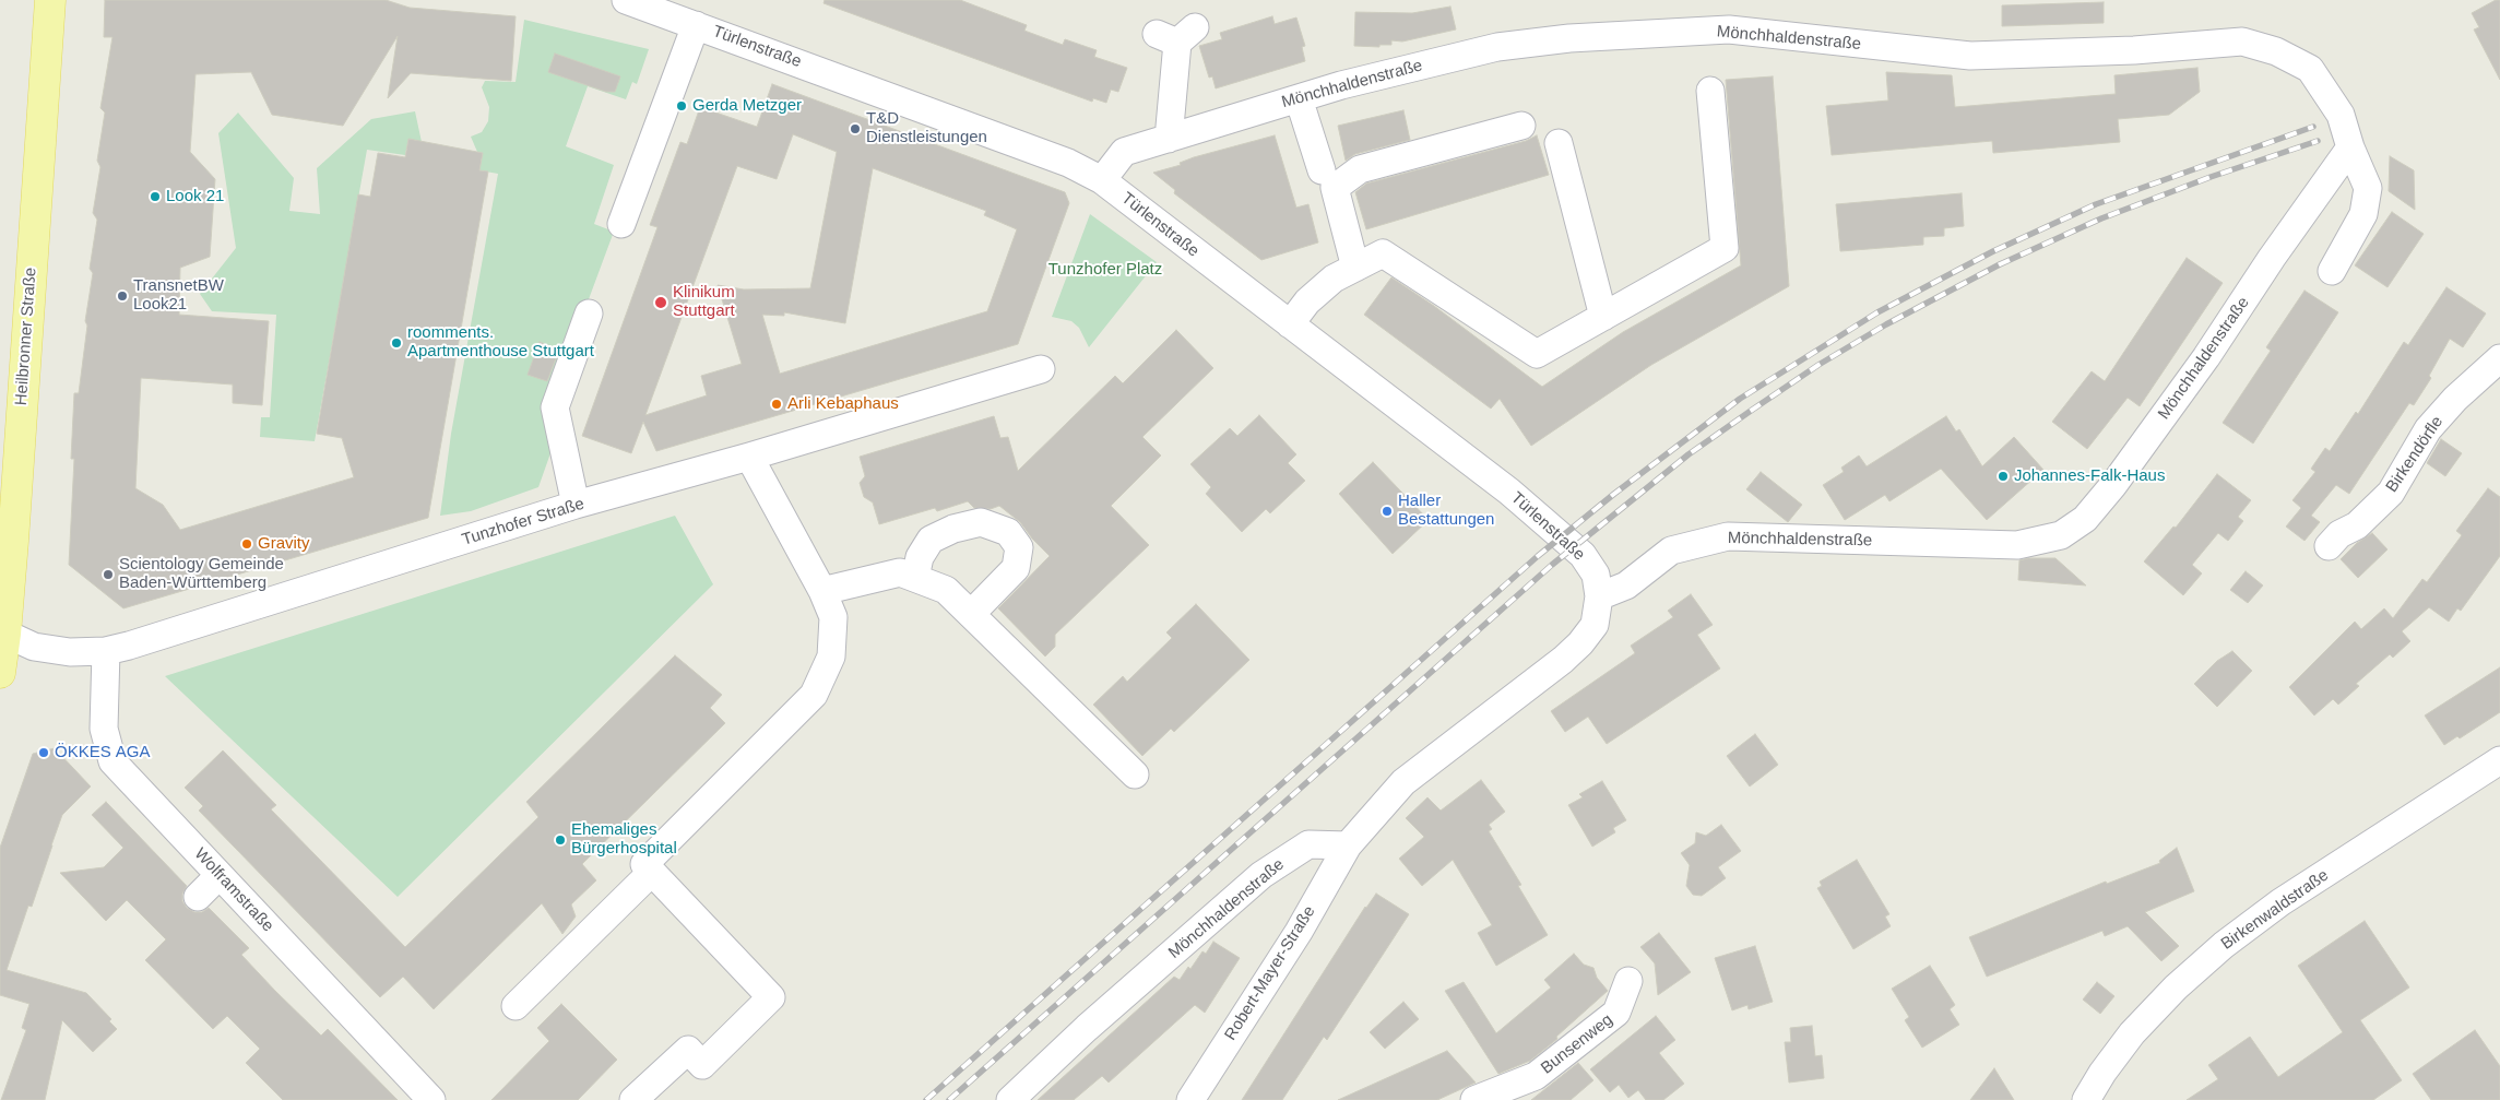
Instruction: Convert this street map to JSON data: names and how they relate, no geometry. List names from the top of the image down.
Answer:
{
  "streets": {
    "main road": ["Heilbronner Straße"],
    "street": [
      "Mönchhaldenstraße",
      "Türlenstraße",
      "Birkendörfle",
      "Tunzhofer Straße",
      "Wolframstraße",
      "Birkenwaldstraße",
      "Robert-Mayer-Straße",
      "Bunsenweg"
    ]
  },
  "crossings": [
    ["Mönchhaldenstraße", "Türlenstraße"],
    ["Mönchhaldenstraße", "Robert-Mayer-Straße"],
    ["Heilbronner Straße", "Tunzhofer Straße"],
    ["Tunzhofer Straße", "Wolframstraße"]
  ],
  "parks": ["Tunzhofer Platz"],
  "places": [
    "Gerda Metzger",
    "T&D Dienstleistungen",
    "Look 21",
    "TransnetBW Look21",
    "Klinikum Stuttgart",
    "roomments. Apartmenthouse Stuttgart",
    "Arli Kebaphaus",
    "Johannes-Falk-Haus",
    "Haller Bestattungen",
    "Gravity",
    "Scientology Gemeinde Baden-Württemberg",
    "ÖKKES AGA",
    "Ehemaliges Bürgerhospital"
  ]
}
